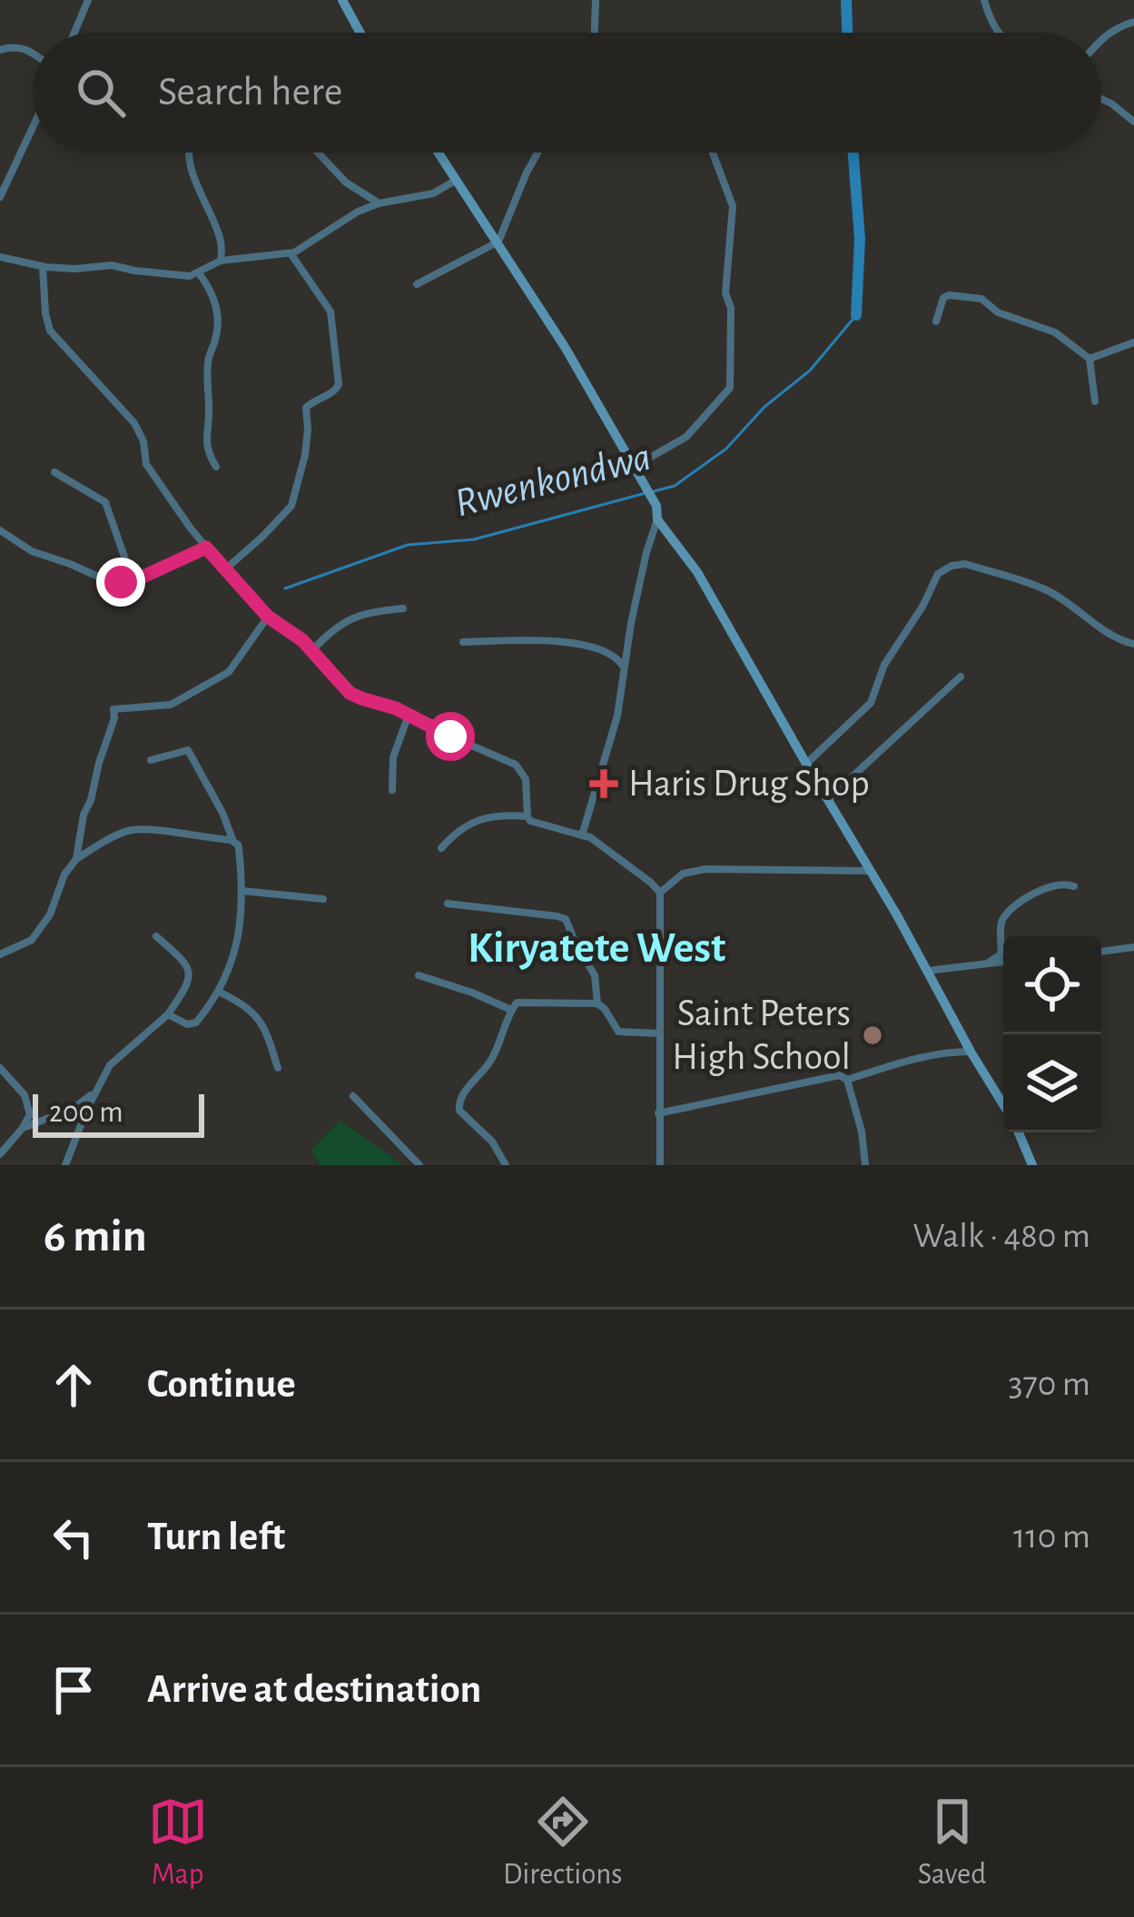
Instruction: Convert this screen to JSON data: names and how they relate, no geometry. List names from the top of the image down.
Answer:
{
  "districts": ["Kiryatete West"],
  "water": ["Rwenkondwa"],
  "places": {
    "health": ["Haris Drug Shop"],
    "other": ["Saint Peters High School"]
  },
  "scale_bar": "200 m",
  "page": {
    "search": "Search here",
    "scale": "200 m",
    "heading": ["6 min", "Walk · 480 m"],
    "list": [
      ["Continue", "370 m"],
      ["Turn left", "110 m"],
      "Arrive at destination"
    ],
    "nav": ["Map", "Directions", "Saved"]
  }
}
